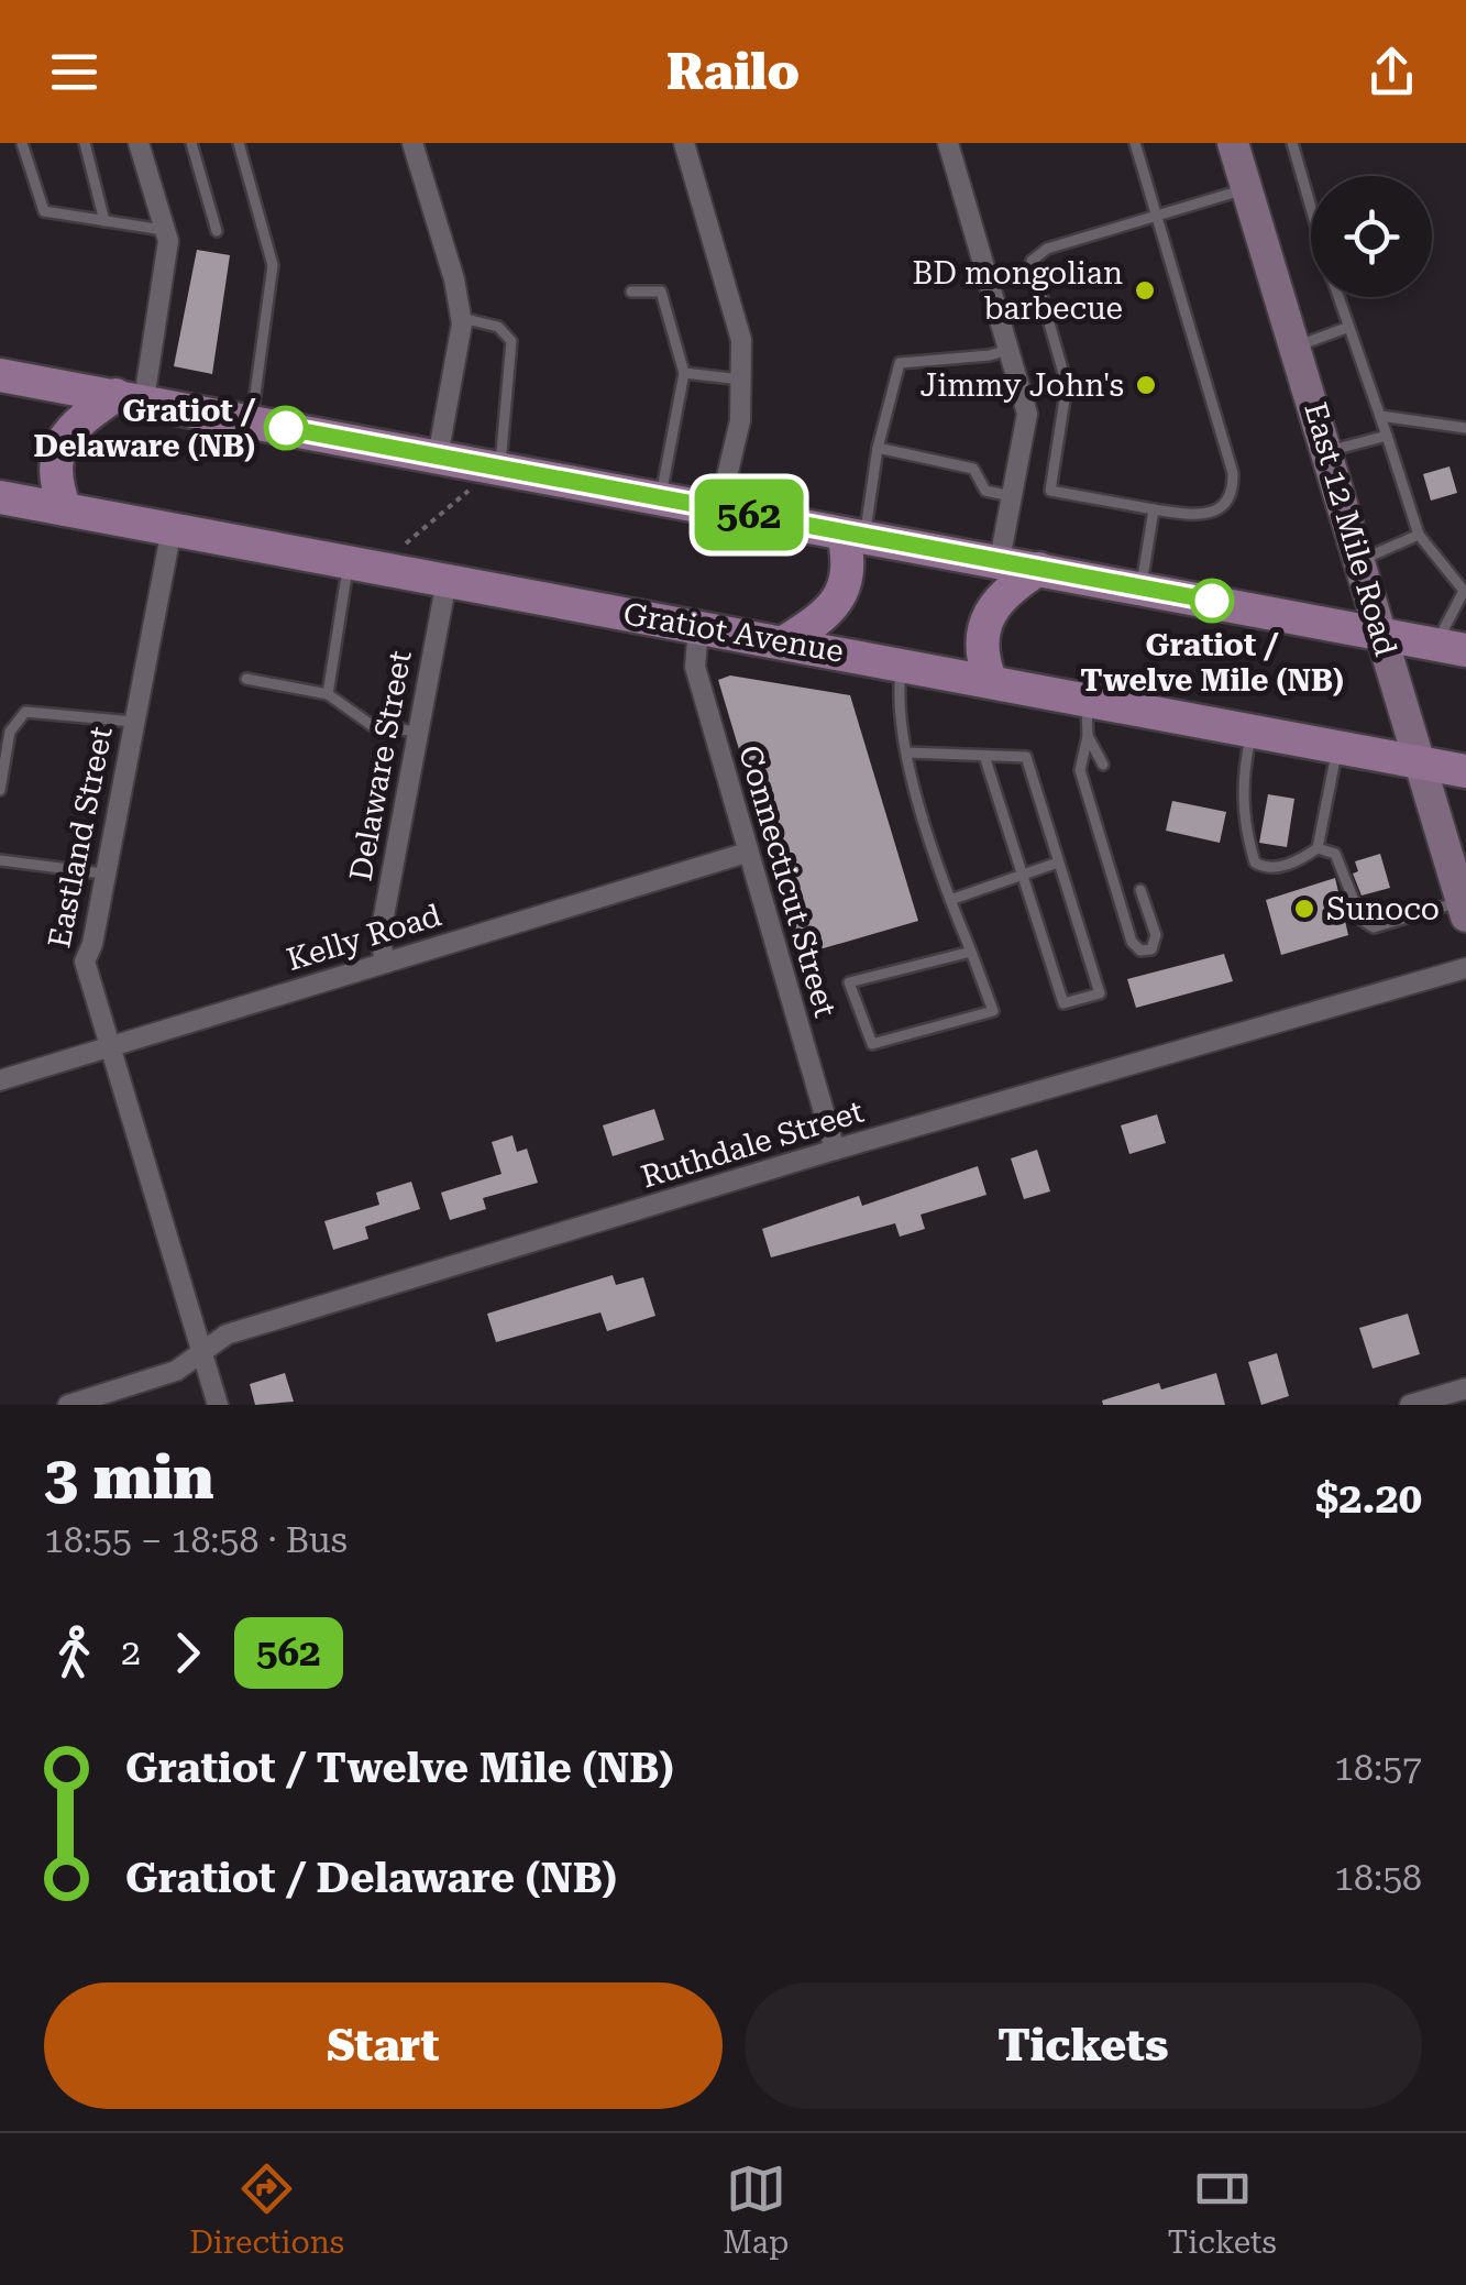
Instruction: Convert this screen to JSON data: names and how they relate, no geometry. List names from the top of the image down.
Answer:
{
  "streets": {
    "main road": ["East 12 Mile Road", "Gratiot Avenue"],
    "street": [
      "Delaware Street",
      "Eastland Street",
      "Connecticut Street",
      "Kelly Road",
      "Ruthdale Street"
    ]
  },
  "crossings": [
    ["East 12 Mile Road", "Gratiot Avenue"],
    ["Gratiot Avenue", "Delaware Street"],
    ["Gratiot Avenue", "Eastland Street"],
    ["Gratiot Avenue", "Connecticut Street"],
    ["Delaware Street", "Kelly Road"],
    ["Eastland Street", "Kelly Road"],
    ["Eastland Street", "Ruthdale Street"],
    ["Connecticut Street", "Kelly Road"],
    ["Connecticut Street", "Ruthdale Street"]
  ],
  "places": [
    "BD mongolian barbecue",
    "Jimmy John's",
    "Gratiot / Delaware (NB)",
    "Gratiot / Twelve Mile (NB)",
    "Sunoco"
  ],
  "lines": ["bus line 562"],
  "page": {
    "header": "Railo",
    "on_map": "562",
    "heading": ["3 min", "18:55 – 18:58 · Bus", "$2.20"],
    "legs": ["2", "562"],
    "list": [
      {
        "name": "Gratiot / Twelve Mile (NB)",
        "value": "18:57"
      },
      {
        "name": "Gratiot / Delaware (NB)",
        "value": "18:58"
      }
    ],
    "buttons": ["Start", "Tickets"],
    "tabs": ["Directions", "Map", "Tickets"]
  }
}
